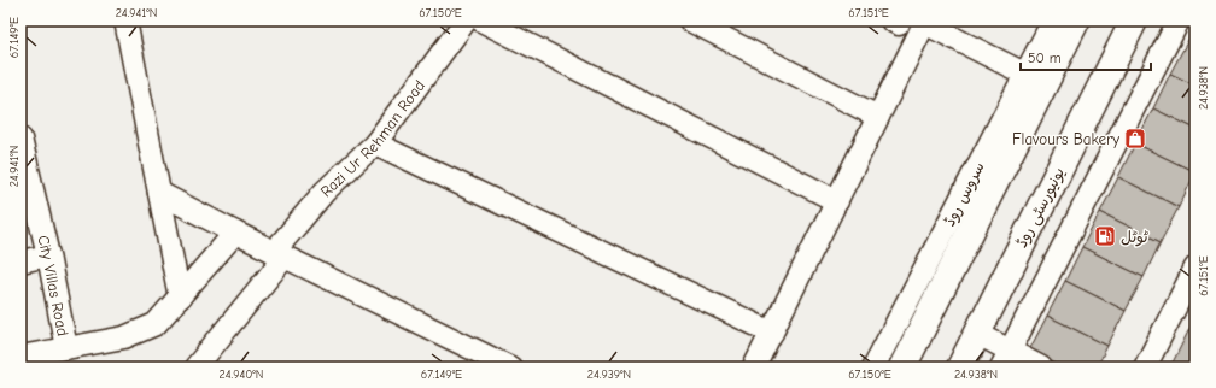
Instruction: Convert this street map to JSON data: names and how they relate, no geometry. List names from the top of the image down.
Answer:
{
  "streets": {
    "main road": ["یونیورسٹی روڈ"],
    "street": ["Razi Ur Rehman Road", "سروس روڈ", "City Villas Road"]
  },
  "places": {
    "shop": ["Flavours Bakery"],
    "fuel station": ["ٹوٹل"]
  },
  "scale_bar": "50 m",
  "coordinates": [
    "24.941°N",
    "67.150°E",
    "67.151°E",
    "67.149°E",
    "24.938°N",
    "24.940°N",
    "24.939°N"
  ]
}
